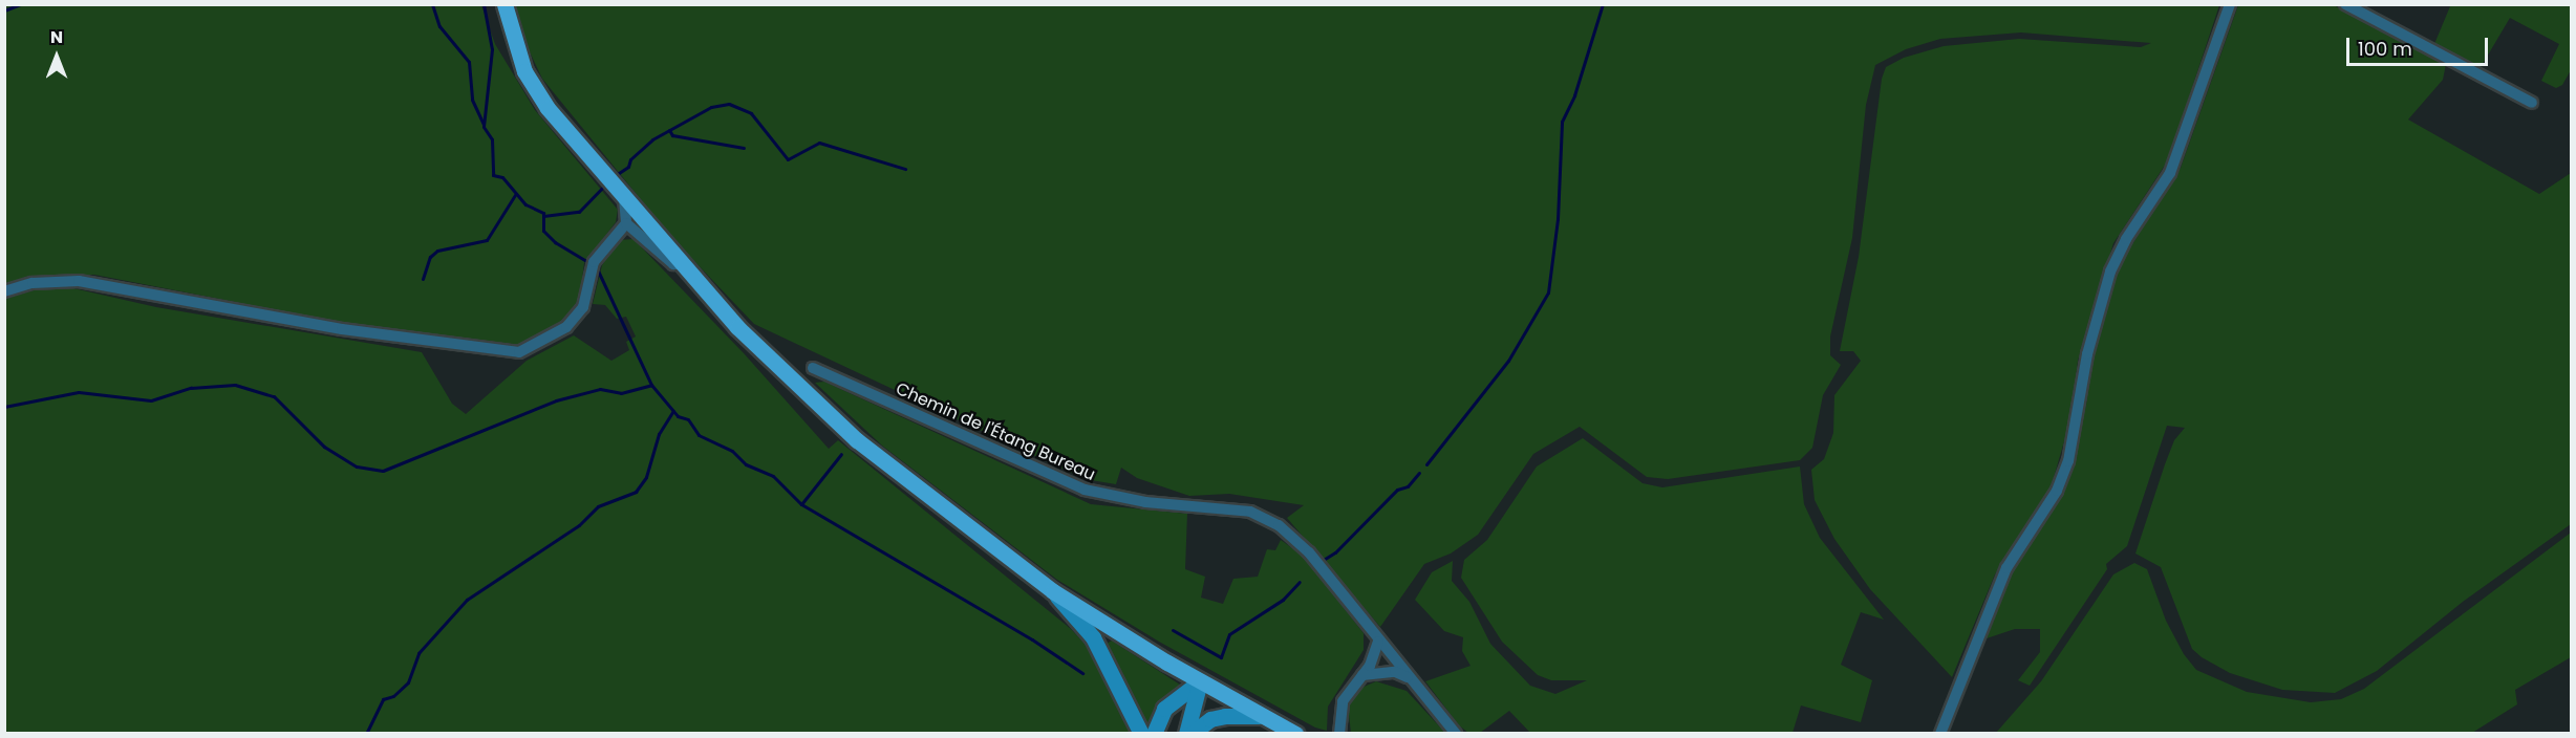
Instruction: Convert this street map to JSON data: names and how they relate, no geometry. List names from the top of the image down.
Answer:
{
  "streets": {
    "street": ["Chemin de l'Étang Bureau"]
  },
  "scale_bar": "100 m",
  "north": "top"
}
